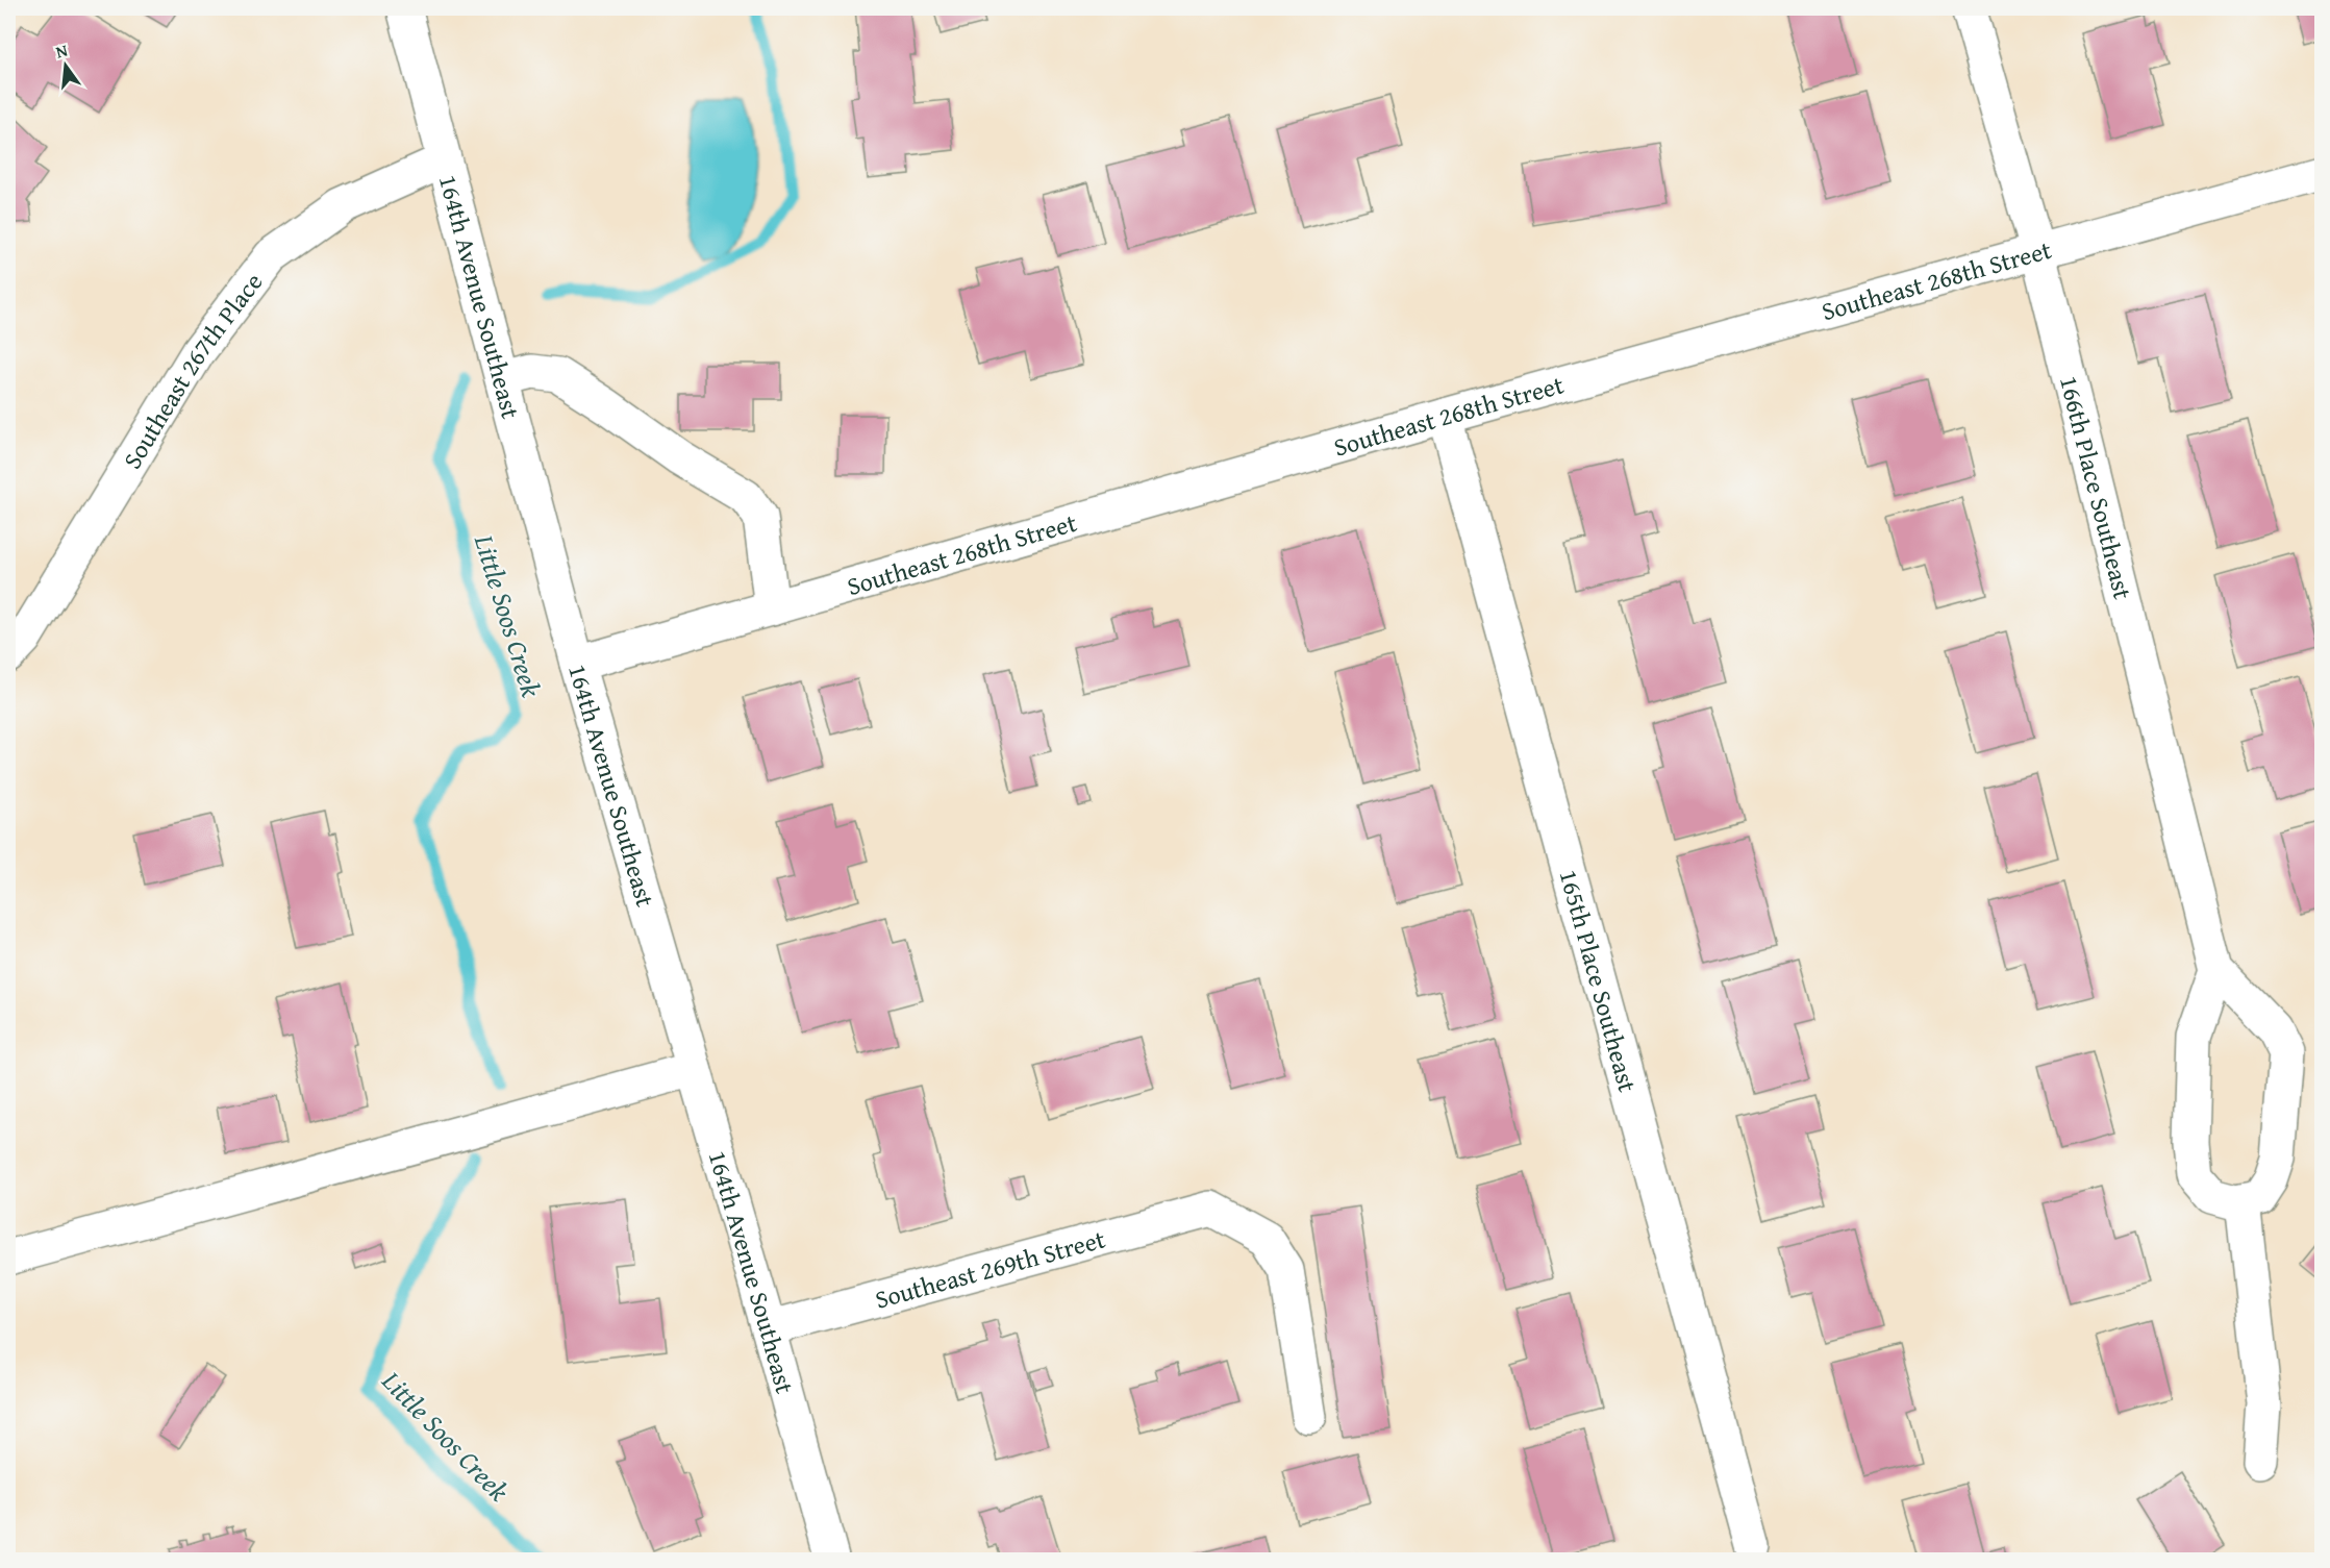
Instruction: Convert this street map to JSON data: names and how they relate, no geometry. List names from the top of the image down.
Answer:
{
  "streets": {
    "street": [
      "Southeast 268th Street",
      "164th Avenue Southeast",
      "Southeast 267th Place",
      "166th Place Southeast",
      "165th Place Southeast",
      "Southeast 269th Street"
    ]
  },
  "crossings": [
    ["Southeast 268th Street", "164th Avenue Southeast"],
    ["Southeast 268th Street", "166th Place Southeast"],
    ["Southeast 268th Street", "165th Place Southeast"],
    ["164th Avenue Southeast", "Southeast 267th Place"],
    ["164th Avenue Southeast", "Southeast 269th Street"]
  ],
  "water": ["Little Soos Creek"],
  "north": "top"
}
